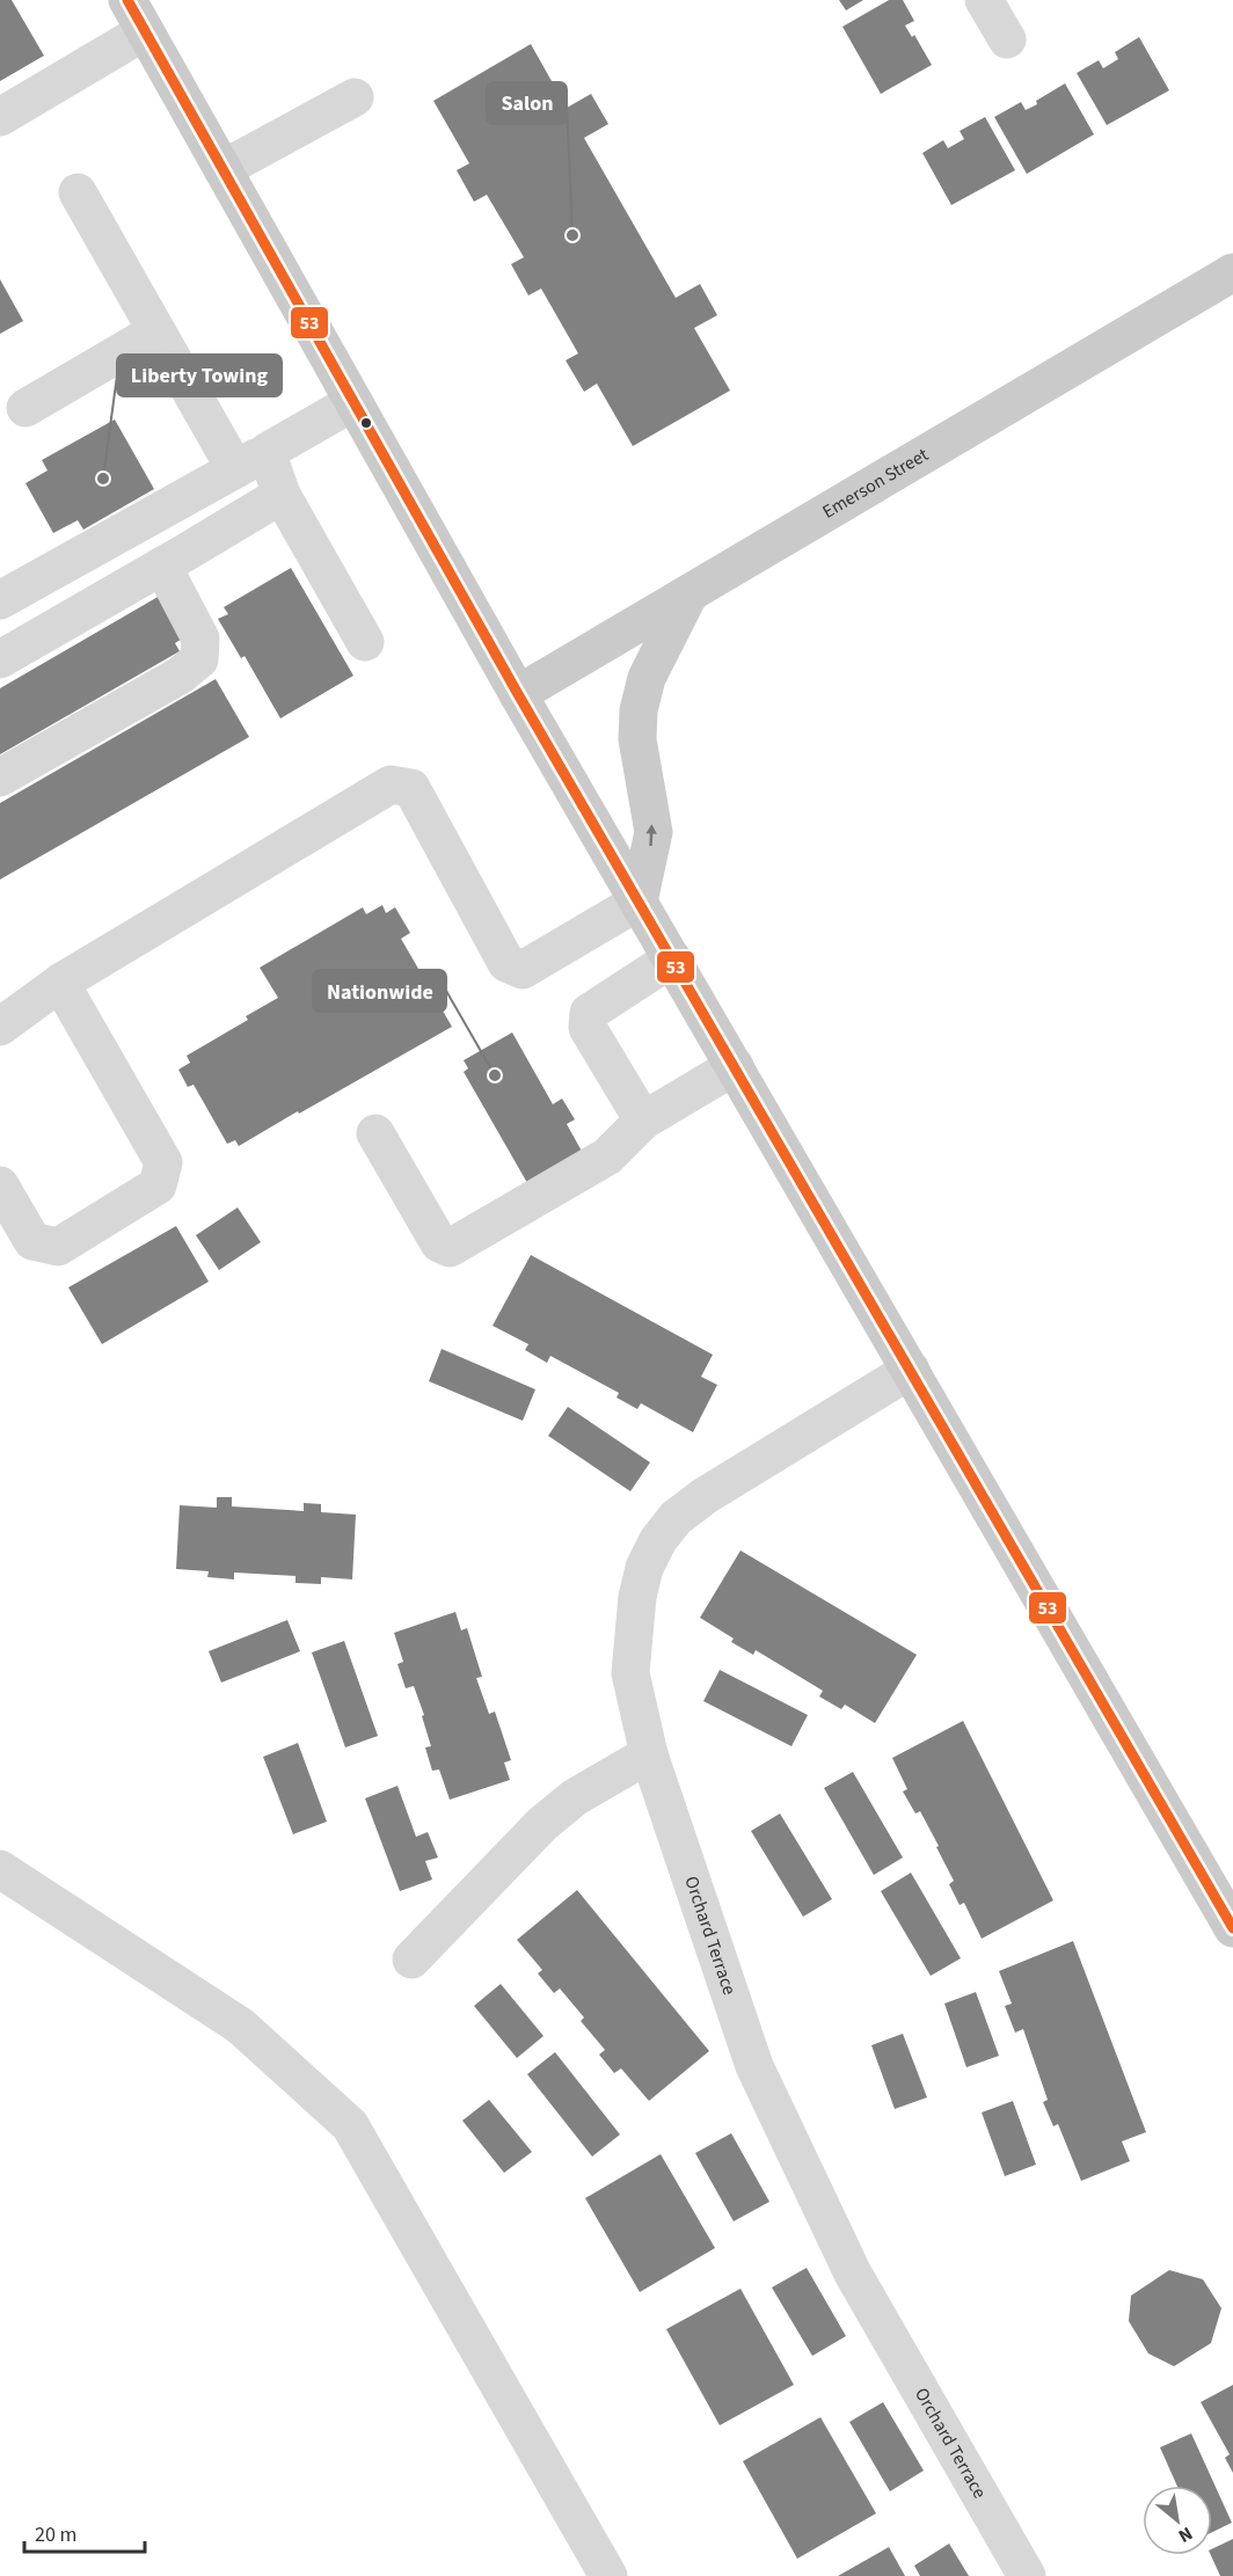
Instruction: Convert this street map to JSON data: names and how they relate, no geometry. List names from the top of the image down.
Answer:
{
  "streets": {
    "main road": ["Emerson Street"],
    "street": ["Orchard Terrace"]
  },
  "places": ["Salon", "Liberty Towing", "Nationwide"],
  "lines": ["transit line 53"],
  "scale_bar": "20 m",
  "north": "bottom right"
}
